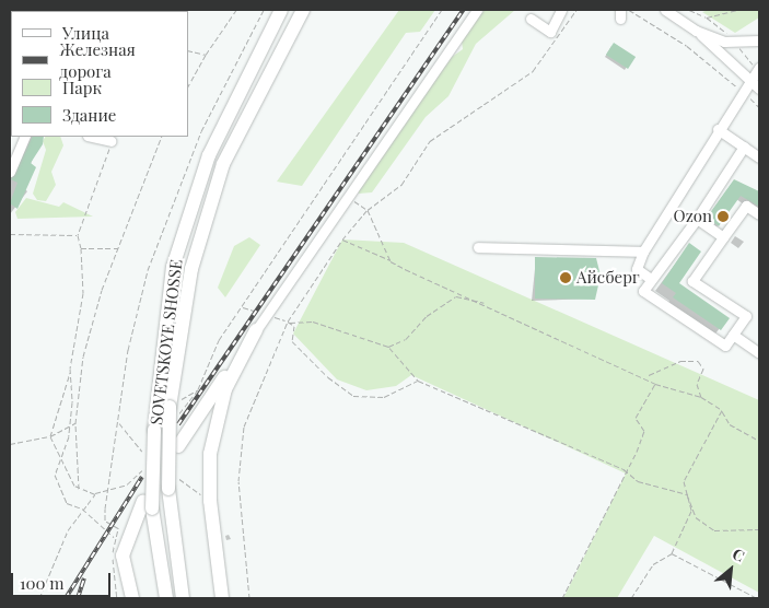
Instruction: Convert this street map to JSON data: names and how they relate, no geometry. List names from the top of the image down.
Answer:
{
  "streets": {
    "highway": ["SOVETSKOYE SHOSSE"]
  },
  "places": ["Ozon", "Айсберг"],
  "legend": [
    "Улица",
    "Железная дорога",
    "Парк",
    "Здание"
  ],
  "scale_bar": "100 m",
  "north": "top right"
}
